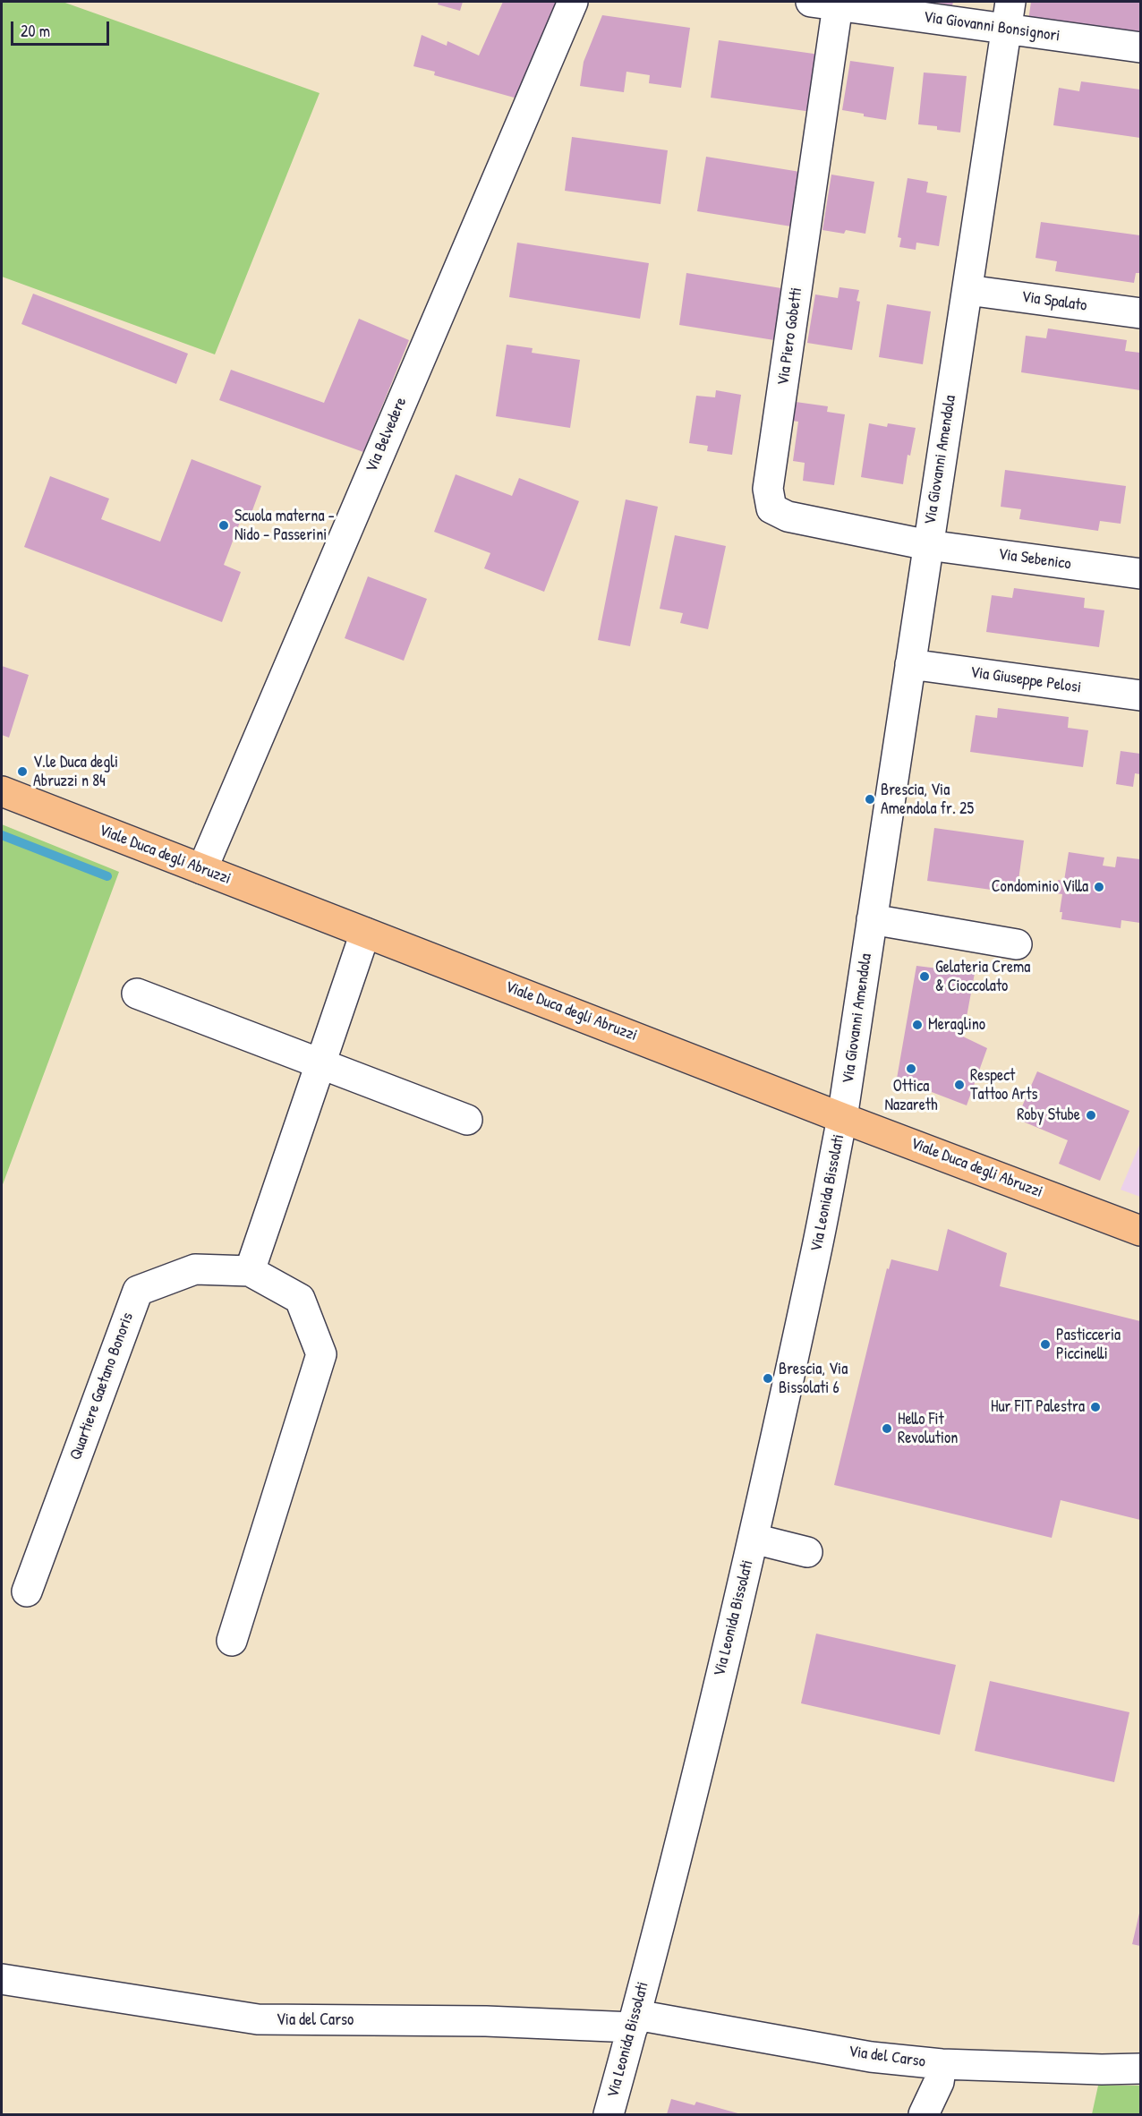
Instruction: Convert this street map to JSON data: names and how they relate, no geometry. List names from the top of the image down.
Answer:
{
  "streets": {
    "main road": ["Viale Duca degli Abruzzi"],
    "street": [
      "Via Giovanni Bonsignori",
      "Via Spalato",
      "Via Piero Gobetti",
      "Via Belvedere",
      "Via Giovanni Amendola",
      "Via Sebenico",
      "Via Giuseppe Pelosi",
      "Via Leonida Bissolati",
      "Quartiere Gaetano Bonoris",
      "Via del Carso"
    ]
  },
  "crossings": [
    ["Via Giovanni Bonsignori", "Via Piero Gobetti"],
    ["Via Giovanni Bonsignori", "Via Giovanni Amendola"],
    ["Via Spalato", "Via Giovanni Amendola"],
    ["Via Piero Gobetti", "Via Giovanni Amendola"],
    ["Via Piero Gobetti", "Via Sebenico"],
    ["Via Belvedere", "Viale Duca degli Abruzzi"],
    ["Via Giovanni Amendola", "Via Sebenico"],
    ["Via Giovanni Amendola", "Via Giuseppe Pelosi"],
    ["Via Giovanni Amendola", "Viale Duca degli Abruzzi"],
    ["Via Giovanni Amendola", "Via Leonida Bissolati"],
    ["Viale Duca degli Abruzzi", "Via Leonida Bissolati"],
    ["Via Leonida Bissolati", "Via del Carso"]
  ],
  "places": [
    "Scuola materna - Nido - Passerini",
    "V.le Duca degli Abruzzi n 84",
    "Brescia, Via Amendola fr. 25",
    "Condominio Villa",
    "Gelateria Crema & Cioccolato",
    "Meraglino",
    "Ottica Nazareth",
    "Respect Tattoo Arts",
    "Roby Stube",
    "Pasticceria Piccinelli",
    "Brescia, Via Bissolati 6",
    "Hur FIT Palestra",
    "Hello Fit Revolution"
  ],
  "scale_bar": "20 m"
}
